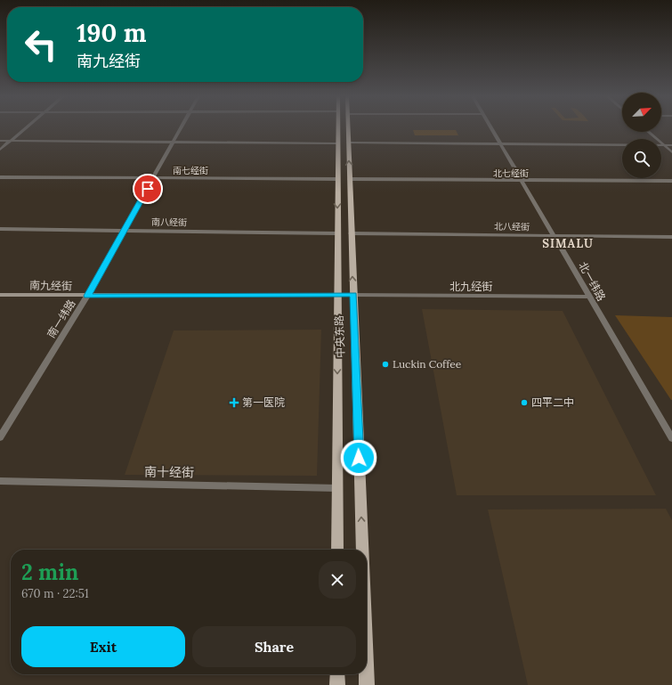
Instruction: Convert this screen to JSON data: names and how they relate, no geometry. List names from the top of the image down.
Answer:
{
  "streets": {
    "main road": ["南九经街", "中央东路"],
    "street": [
      "南七经街",
      "北七经街",
      "南八经街",
      "北八经街",
      "北一纬路",
      "北九经街",
      "南一纬路",
      "南十经街"
    ]
  },
  "crossings": [
    ["南七经街", "南一纬路"],
    ["南七经街", "中央东路"],
    ["北七经街", "北一纬路"],
    ["北七经街", "中央东路"],
    ["南八经街", "南一纬路"],
    ["南八经街", "中央东路"],
    ["北八经街", "北一纬路"],
    ["北八经街", "中央东路"],
    ["北一纬路", "北九经街"],
    ["南九经街", "北九经街"],
    ["南九经街", "南一纬路"],
    ["南九经街", "中央东路"],
    ["北九经街", "中央东路"],
    ["中央东路", "南十经街"]
  ],
  "districts": ["SIMALU"],
  "places": {
    "other": ["Luckin Coffee", "四平二中"],
    "health": ["第一医院"]
  },
  "north": "top right",
  "page": {
    "turn": ["190 m", "南九经街"],
    "heading": ["2 min", "670 m · 22:51"],
    "buttons": ["Exit", "Share"]
  }
}
